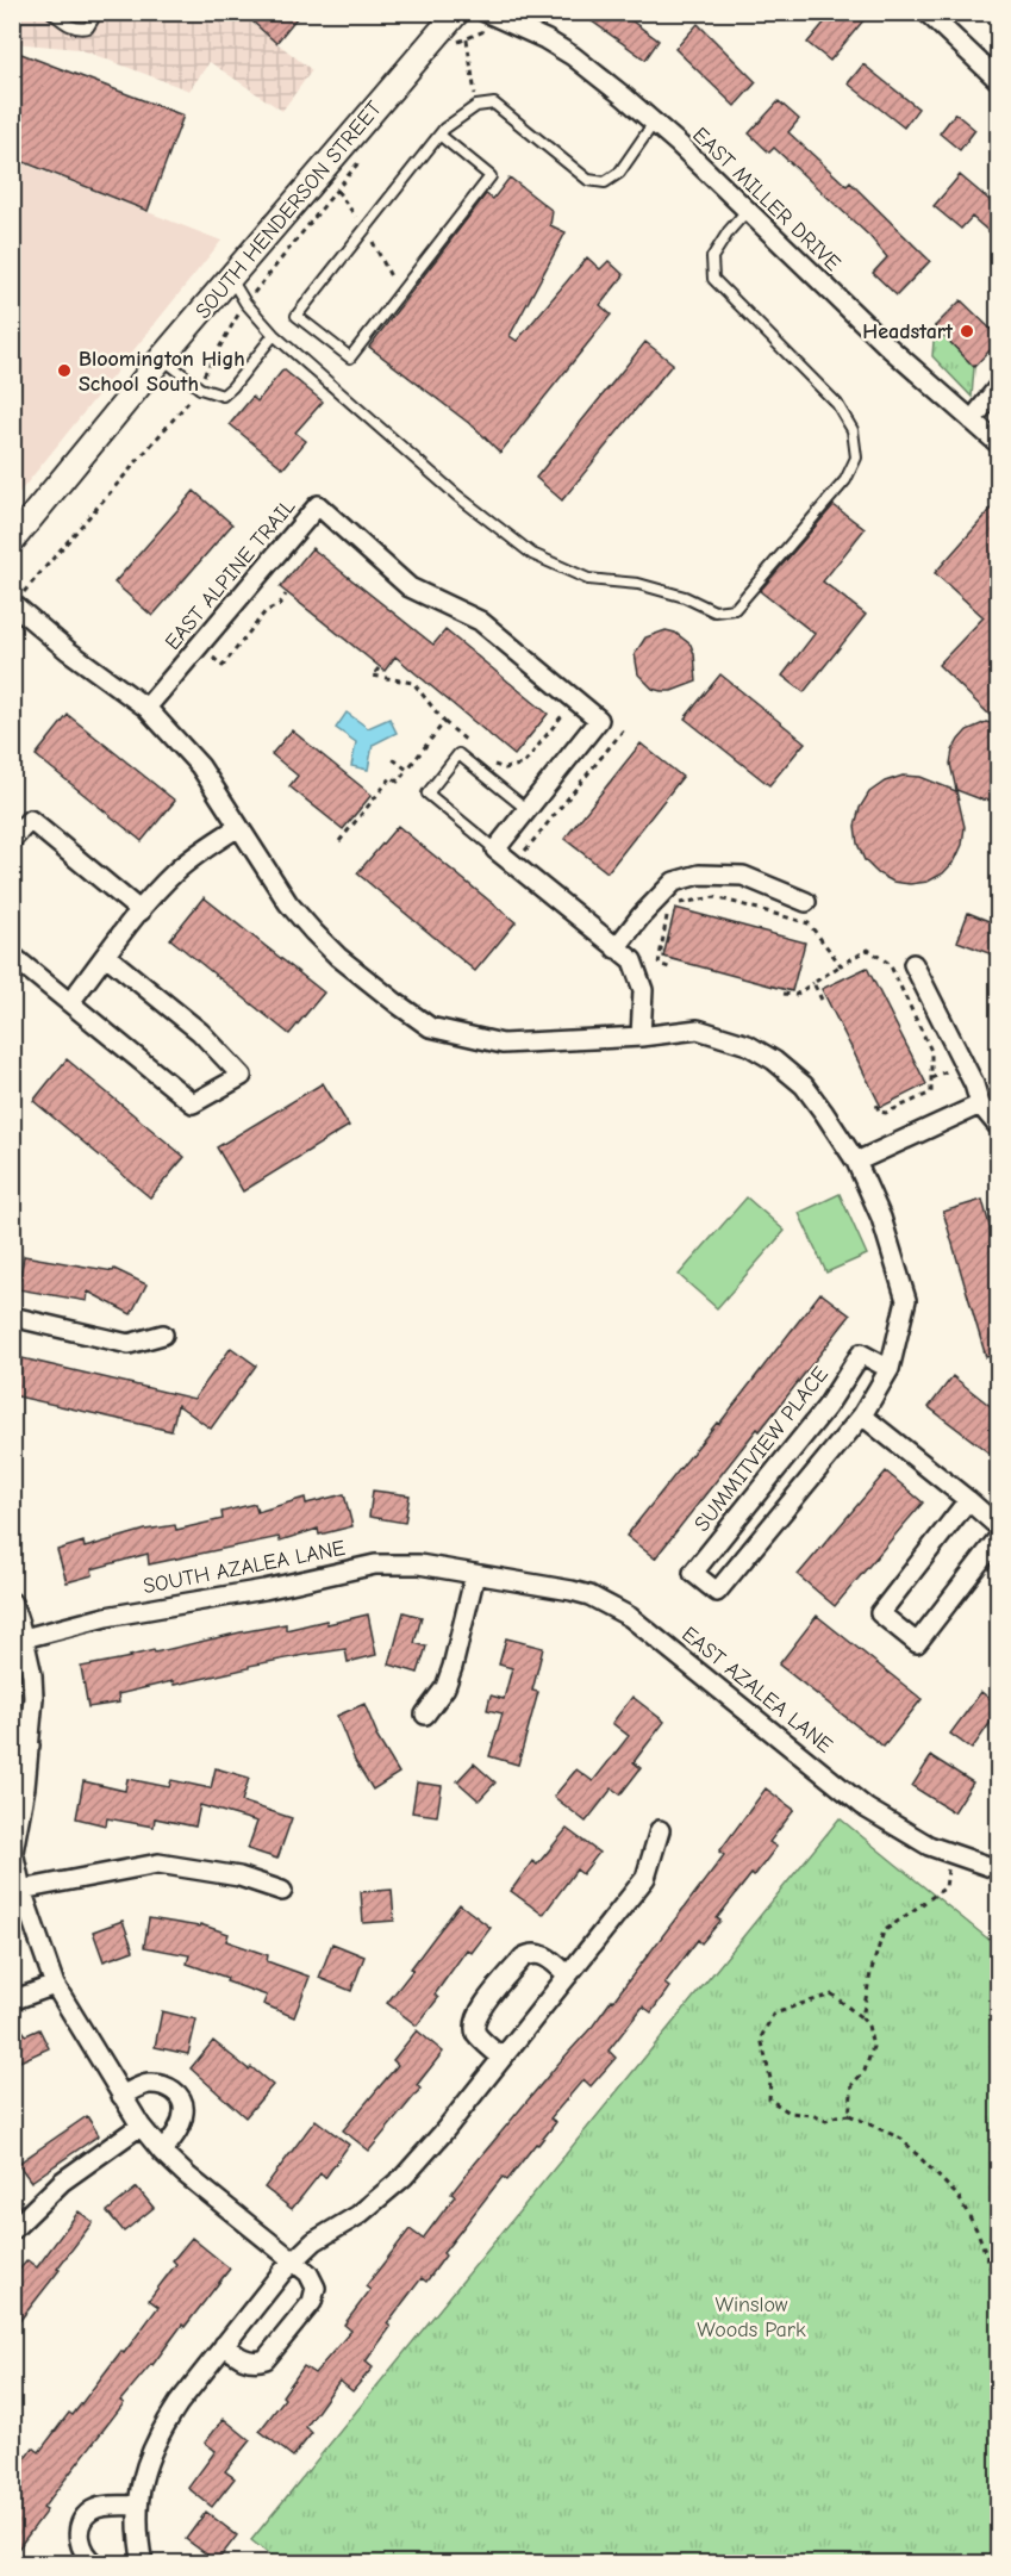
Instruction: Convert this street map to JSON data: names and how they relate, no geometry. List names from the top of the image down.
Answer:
{
  "streets": {
    "street": [
      "EAST MILLER DRIVE",
      "SOUTH HENDERSON STREET",
      "EAST ALPINE TRAIL",
      "SUMMITVIEW PLACE",
      "SOUTH AZALEA LANE",
      "EAST AZALEA LANE"
    ]
  },
  "crossings": [
    ["SOUTH AZALEA LANE", "EAST AZALEA LANE"]
  ],
  "parks": ["Winslow Woods Park"],
  "places": ["Headstart", "Bloomington High School South"]
}
